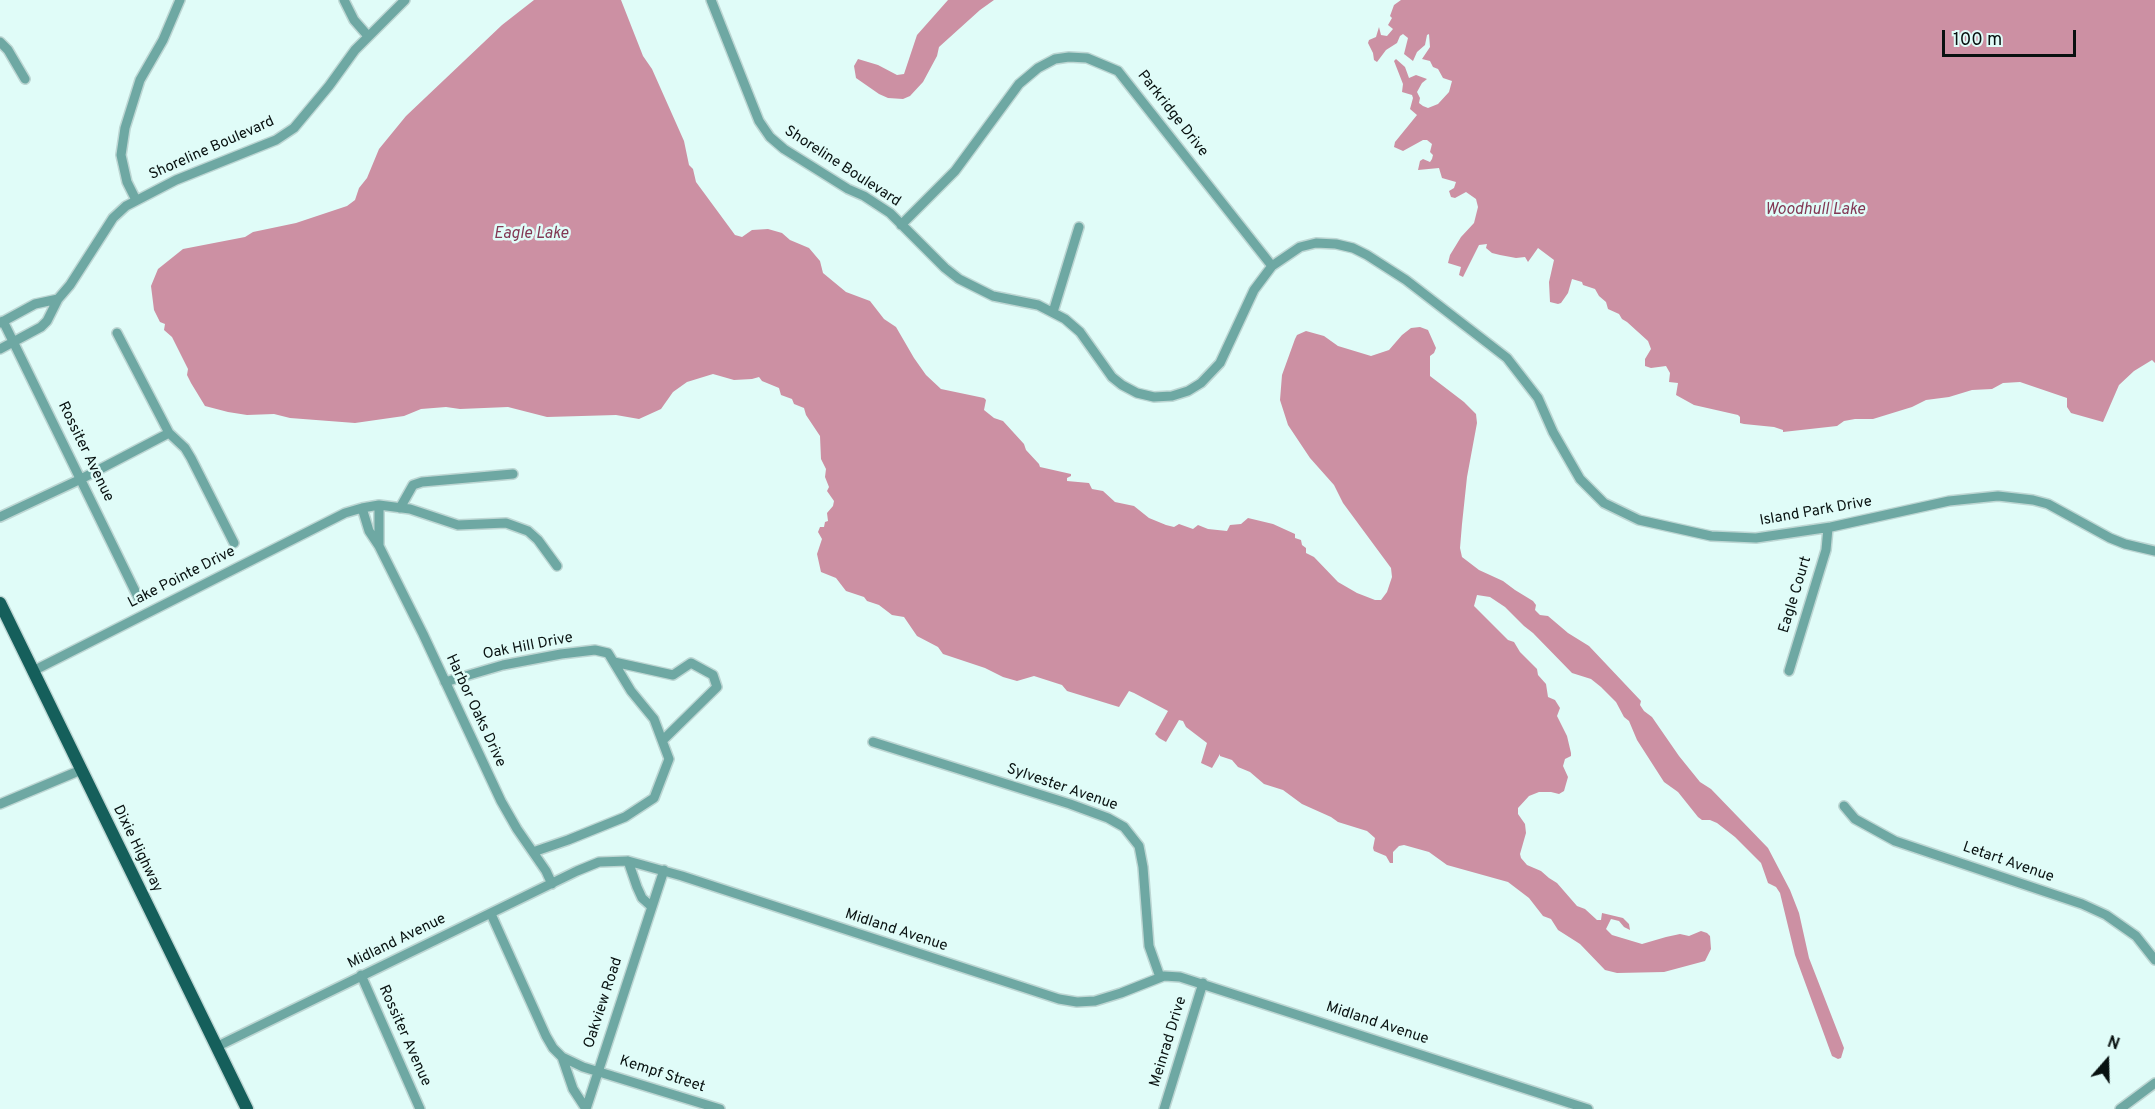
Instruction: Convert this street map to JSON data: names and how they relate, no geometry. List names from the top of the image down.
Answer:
{
  "streets": {
    "main road": ["Dixie Highway"],
    "street": [
      "Parkridge Drive",
      "Shoreline Boulevard",
      "Rossiter Avenue",
      "Island Park Drive",
      "Lake Pointe Drive",
      "Eagle Court",
      "Oak Hill Drive",
      "Harbor Oaks Drive",
      "Sylvester Avenue",
      "Letart Avenue",
      "Midland Avenue",
      "Oakview Road",
      "Meinrad Drive",
      "Kempf Street"
    ]
  },
  "crossings": [
    ["Parkridge Drive", "Shoreline Boulevard"],
    ["Parkridge Drive", "Island Park Drive"],
    ["Shoreline Boulevard", "Rossiter Avenue"],
    ["Shoreline Boulevard", "Island Park Drive"],
    ["Rossiter Avenue", "Midland Avenue"],
    ["Island Park Drive", "Eagle Court"],
    ["Lake Pointe Drive", "Harbor Oaks Drive"],
    ["Lake Pointe Drive", "Dixie Highway"],
    ["Oak Hill Drive", "Harbor Oaks Drive"],
    ["Harbor Oaks Drive", "Midland Avenue"],
    ["Sylvester Avenue", "Midland Avenue"],
    ["Dixie Highway", "Midland Avenue"],
    ["Midland Avenue", "Oakview Road"],
    ["Midland Avenue", "Meinrad Drive"],
    ["Oakview Road", "Kempf Street"]
  ],
  "water": ["Woodhull Lake", "Eagle Lake"],
  "scale_bar": "100 m",
  "north": "top"
}
